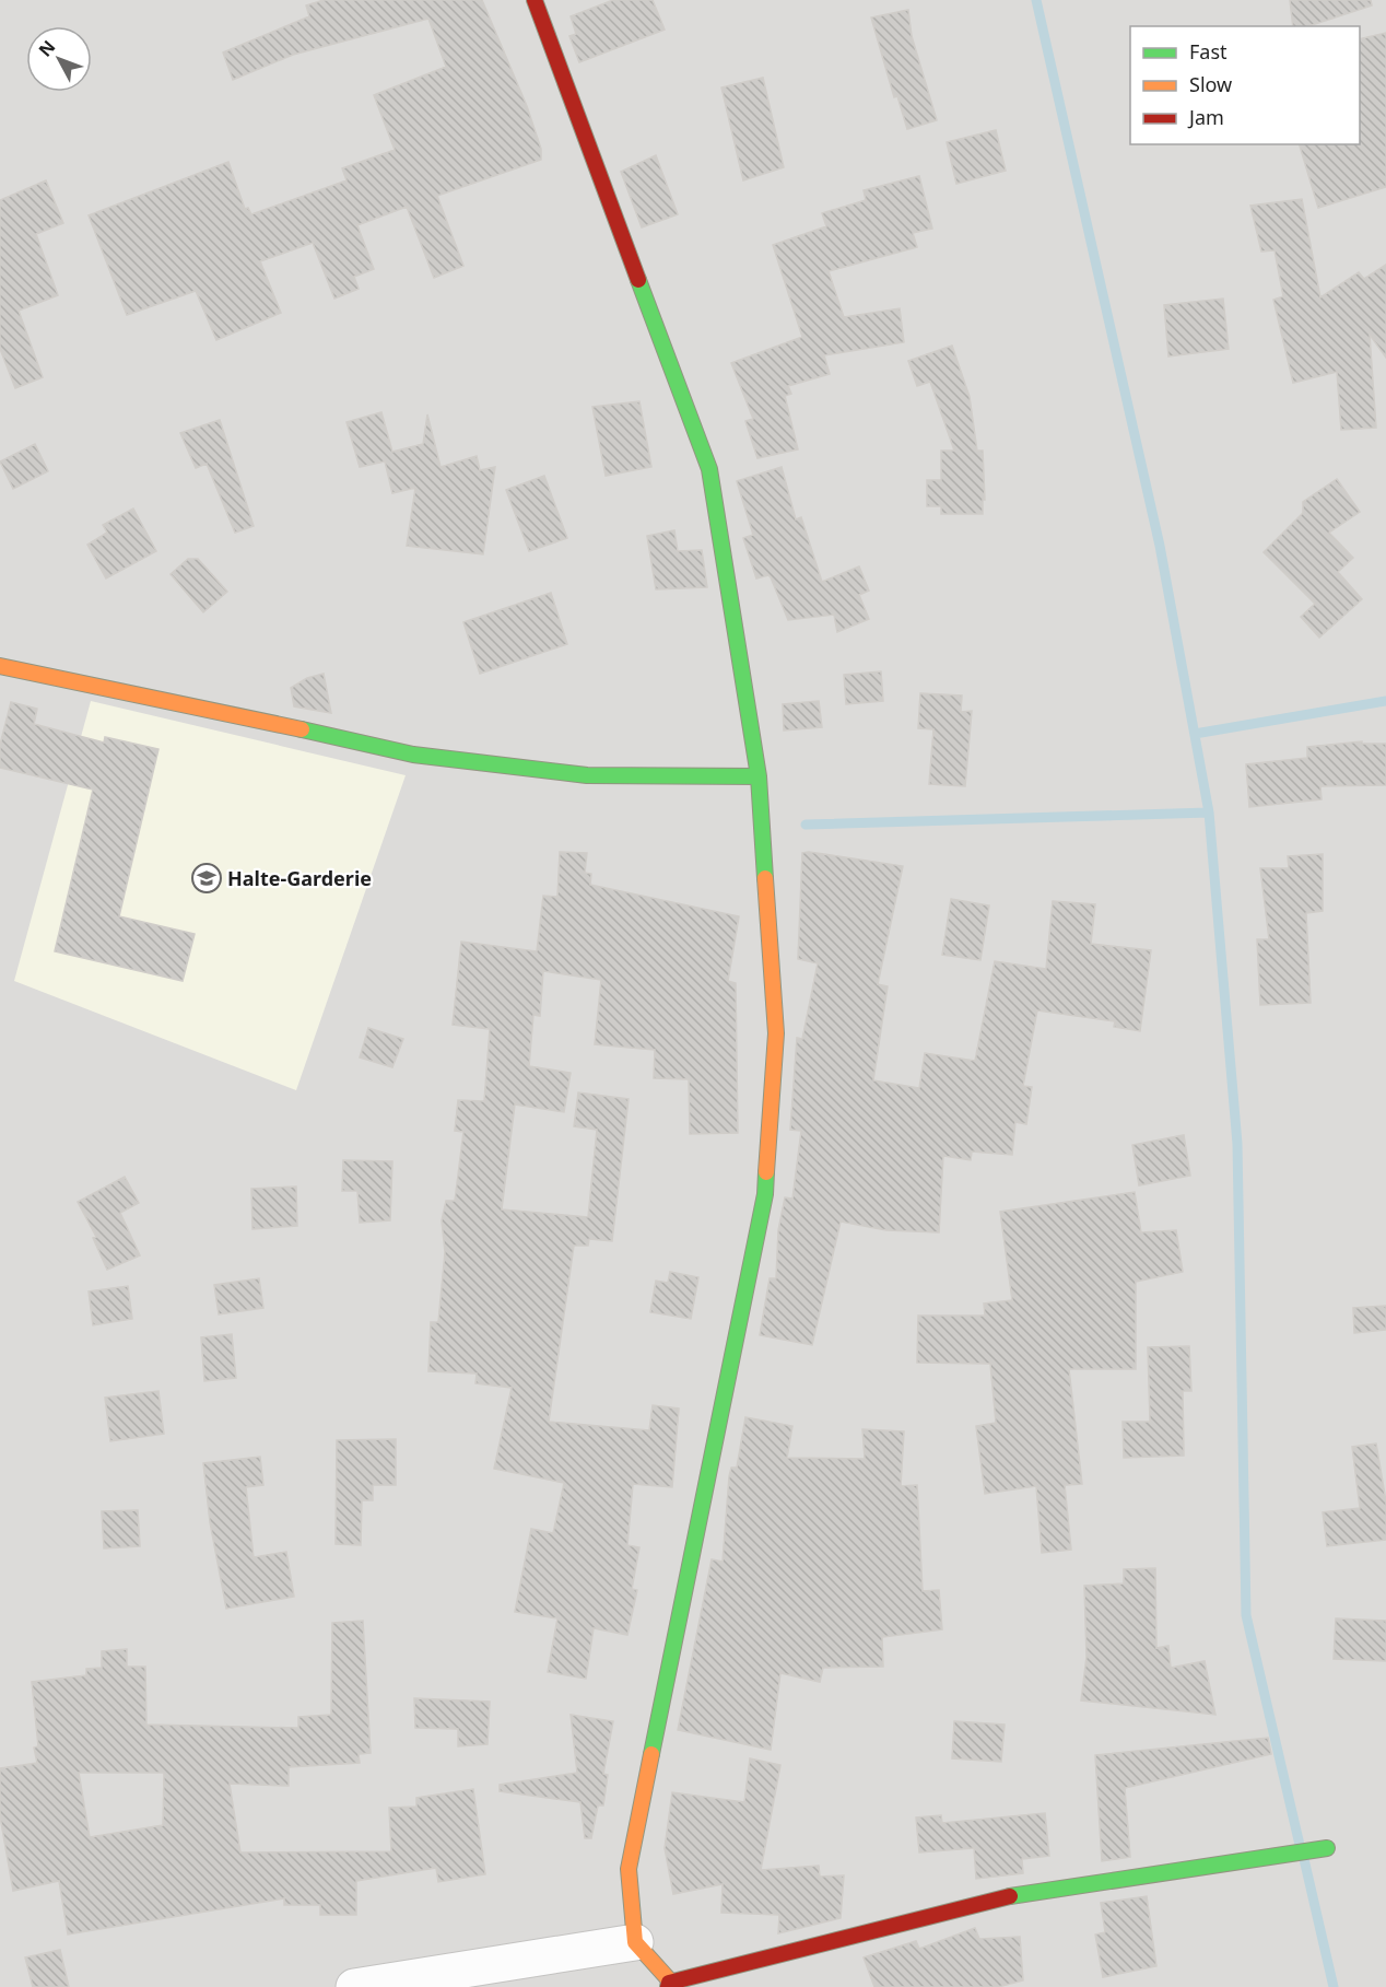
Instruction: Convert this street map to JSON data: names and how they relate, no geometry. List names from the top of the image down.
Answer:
{
  "places": {
    "school or university": ["Halte-Garderie"]
  },
  "legend": ["Fast", "Slow", "Jam"],
  "north": "top left"
}
